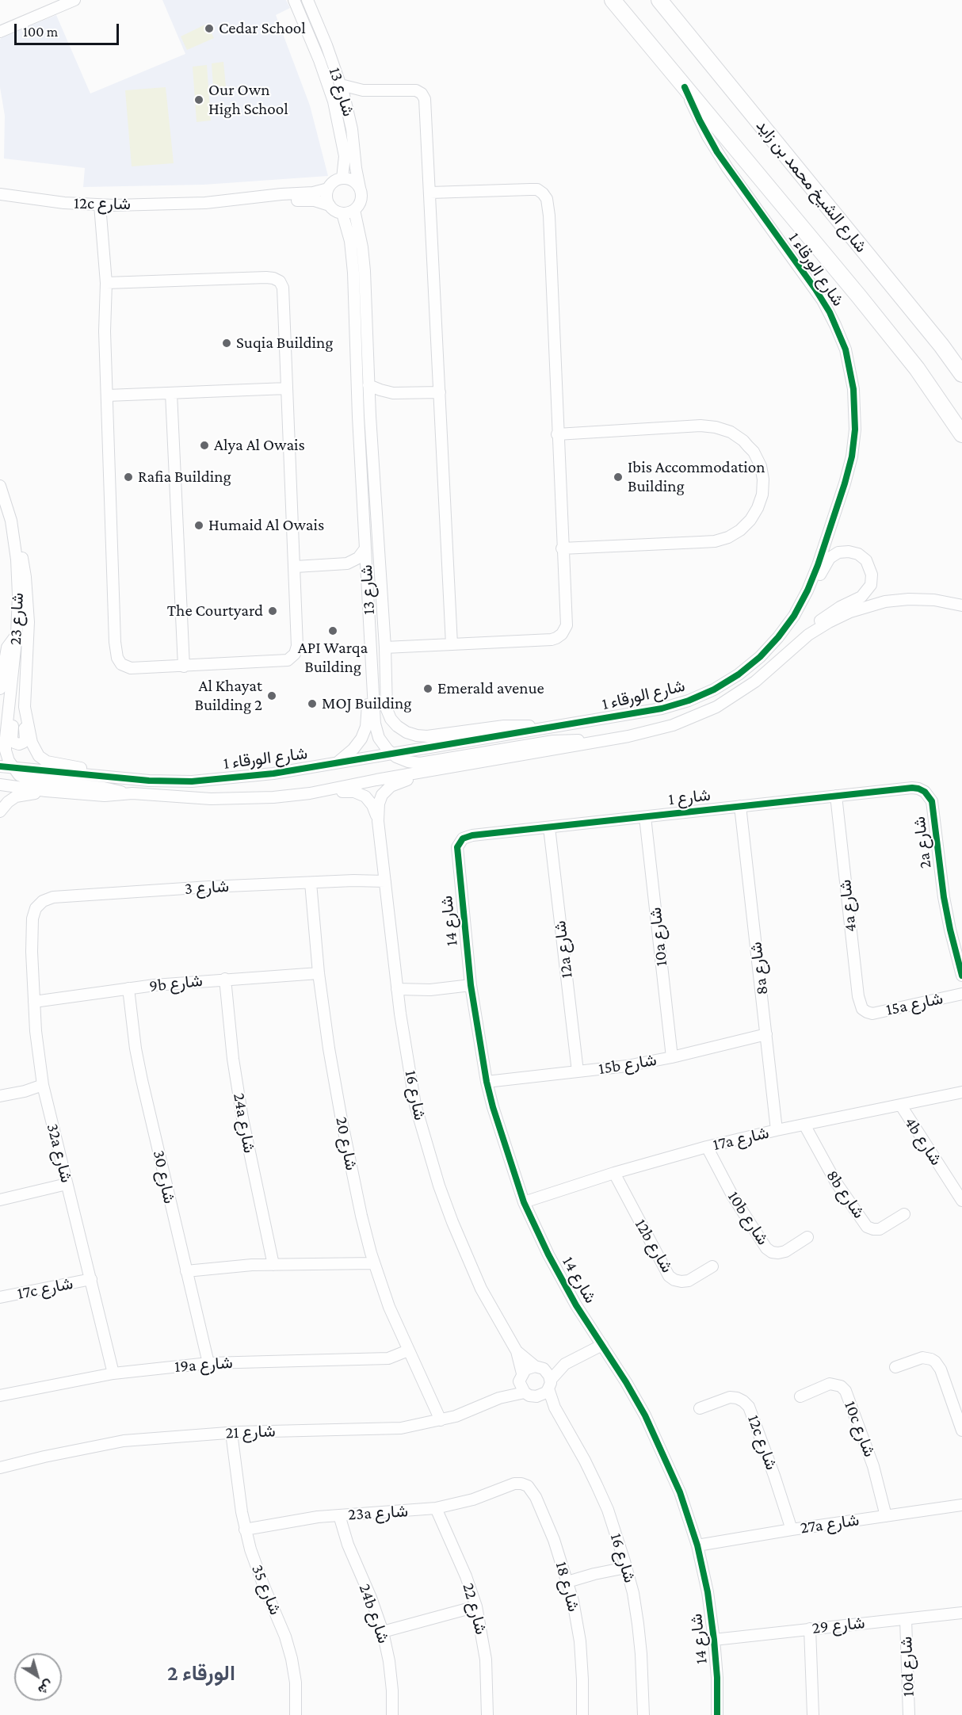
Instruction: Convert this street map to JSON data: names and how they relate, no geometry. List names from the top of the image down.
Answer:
{
  "streets": {
    "highway": ["شارع الشيخ محمد بن زايد"],
    "street": [
      "شارع 13",
      "12c شارع",
      "شارع الورقاء 1",
      "شارع 23",
      "شارع 1",
      "2a شارع",
      "شارع 3",
      "4a شارع",
      "شارع 14",
      "10a شارع",
      "12a شارع",
      "8a شارع",
      "9b شارع",
      "15a شارع",
      "15b شارع",
      "شارع 16",
      "24a شارع",
      "17a شارع",
      "4b شارع",
      "شارع 20",
      "32a شارع",
      "شارع 30",
      "8b شارع",
      "10b شارع",
      "12b شارع",
      "17c شارع",
      "19a شارع",
      "10c شارع",
      "شارع 21",
      "23a شارع",
      "27a شارع",
      "شارع 18",
      "شارع 35",
      "شارع 22",
      "24b شارع",
      "شارع 29",
      "10d شارع"
    ]
  },
  "crossings": [
    ["شارع 13", "12c شارع"],
    ["شارع 13", "شارع الورقاء 1"],
    ["شارع الشيخ محمد بن زايد", "شارع الورقاء 1"],
    ["12c شارع", "27a شارع"],
    ["شارع الورقاء 1", "شارع 23"],
    ["شارع الورقاء 1", "شارع 16"],
    ["شارع 1", "2a شارع"],
    ["شارع 1", "4a شارع"],
    ["شارع 1", "شارع 14"],
    ["شارع 1", "10a شارع"],
    ["شارع 1", "12a شارع"],
    ["شارع 1", "8a شارع"],
    ["شارع 3", "شارع 16"],
    ["شارع 3", "شارع 20"],
    ["شارع 3", "32a شارع"],
    ["4a شارع", "15a شارع"],
    ["شارع 14", "15b شارع"],
    ["شارع 14", "17a شارع"],
    ["شارع 14", "27a شارع"],
    ["شارع 14", "شارع 29"],
    ["10a شارع", "15b شارع"],
    ["12a شارع", "15b شارع"],
    ["8a شارع", "15b شارع"],
    ["8a شارع", "17a شارع"],
    ["9b شارع", "24a شارع"],
    ["9b شارع", "شارع 20"],
    ["9b شارع", "32a شارع"],
    ["9b شارع", "شارع 30"],
    ["شارع 16", "شارع 21"],
    ["17a شارع", "4b شارع"],
    ["17a شارع", "8b شارع"],
    ["17a شارع", "10b شارع"],
    ["17a شارع", "12b شارع"],
    ["شارع 20", "19a شارع"],
    ["شارع 20", "شارع 21"],
    ["32a شارع", "17c شارع"],
    ["32a شارع", "19a شارع"],
    ["شارع 30", "19a شارع"],
    ["10c شارع", "27a شارع"],
    ["شارع 21", "شارع 35"],
    ["23a شارع", "شارع 18"],
    ["23a شارع", "شارع 35"],
    ["23a شارع", "شارع 22"],
    ["23a شارع", "24b شارع"],
    ["شارع 29", "10d شارع"]
  ],
  "districts": ["الورقاء 2"],
  "places": [
    "Cedar School",
    "Our Own High School",
    "Suqia Building",
    "Alya Al Owais",
    "Rafia Building",
    "Ibis Accommodation Building",
    "Humaid Al Owais",
    "The Courtyard",
    "API Warqa Building",
    "Emerald avenue",
    "Al Khayat Building 2",
    "MOJ Building"
  ],
  "scale_bar": "100 m",
  "north": "bottom right"
}
